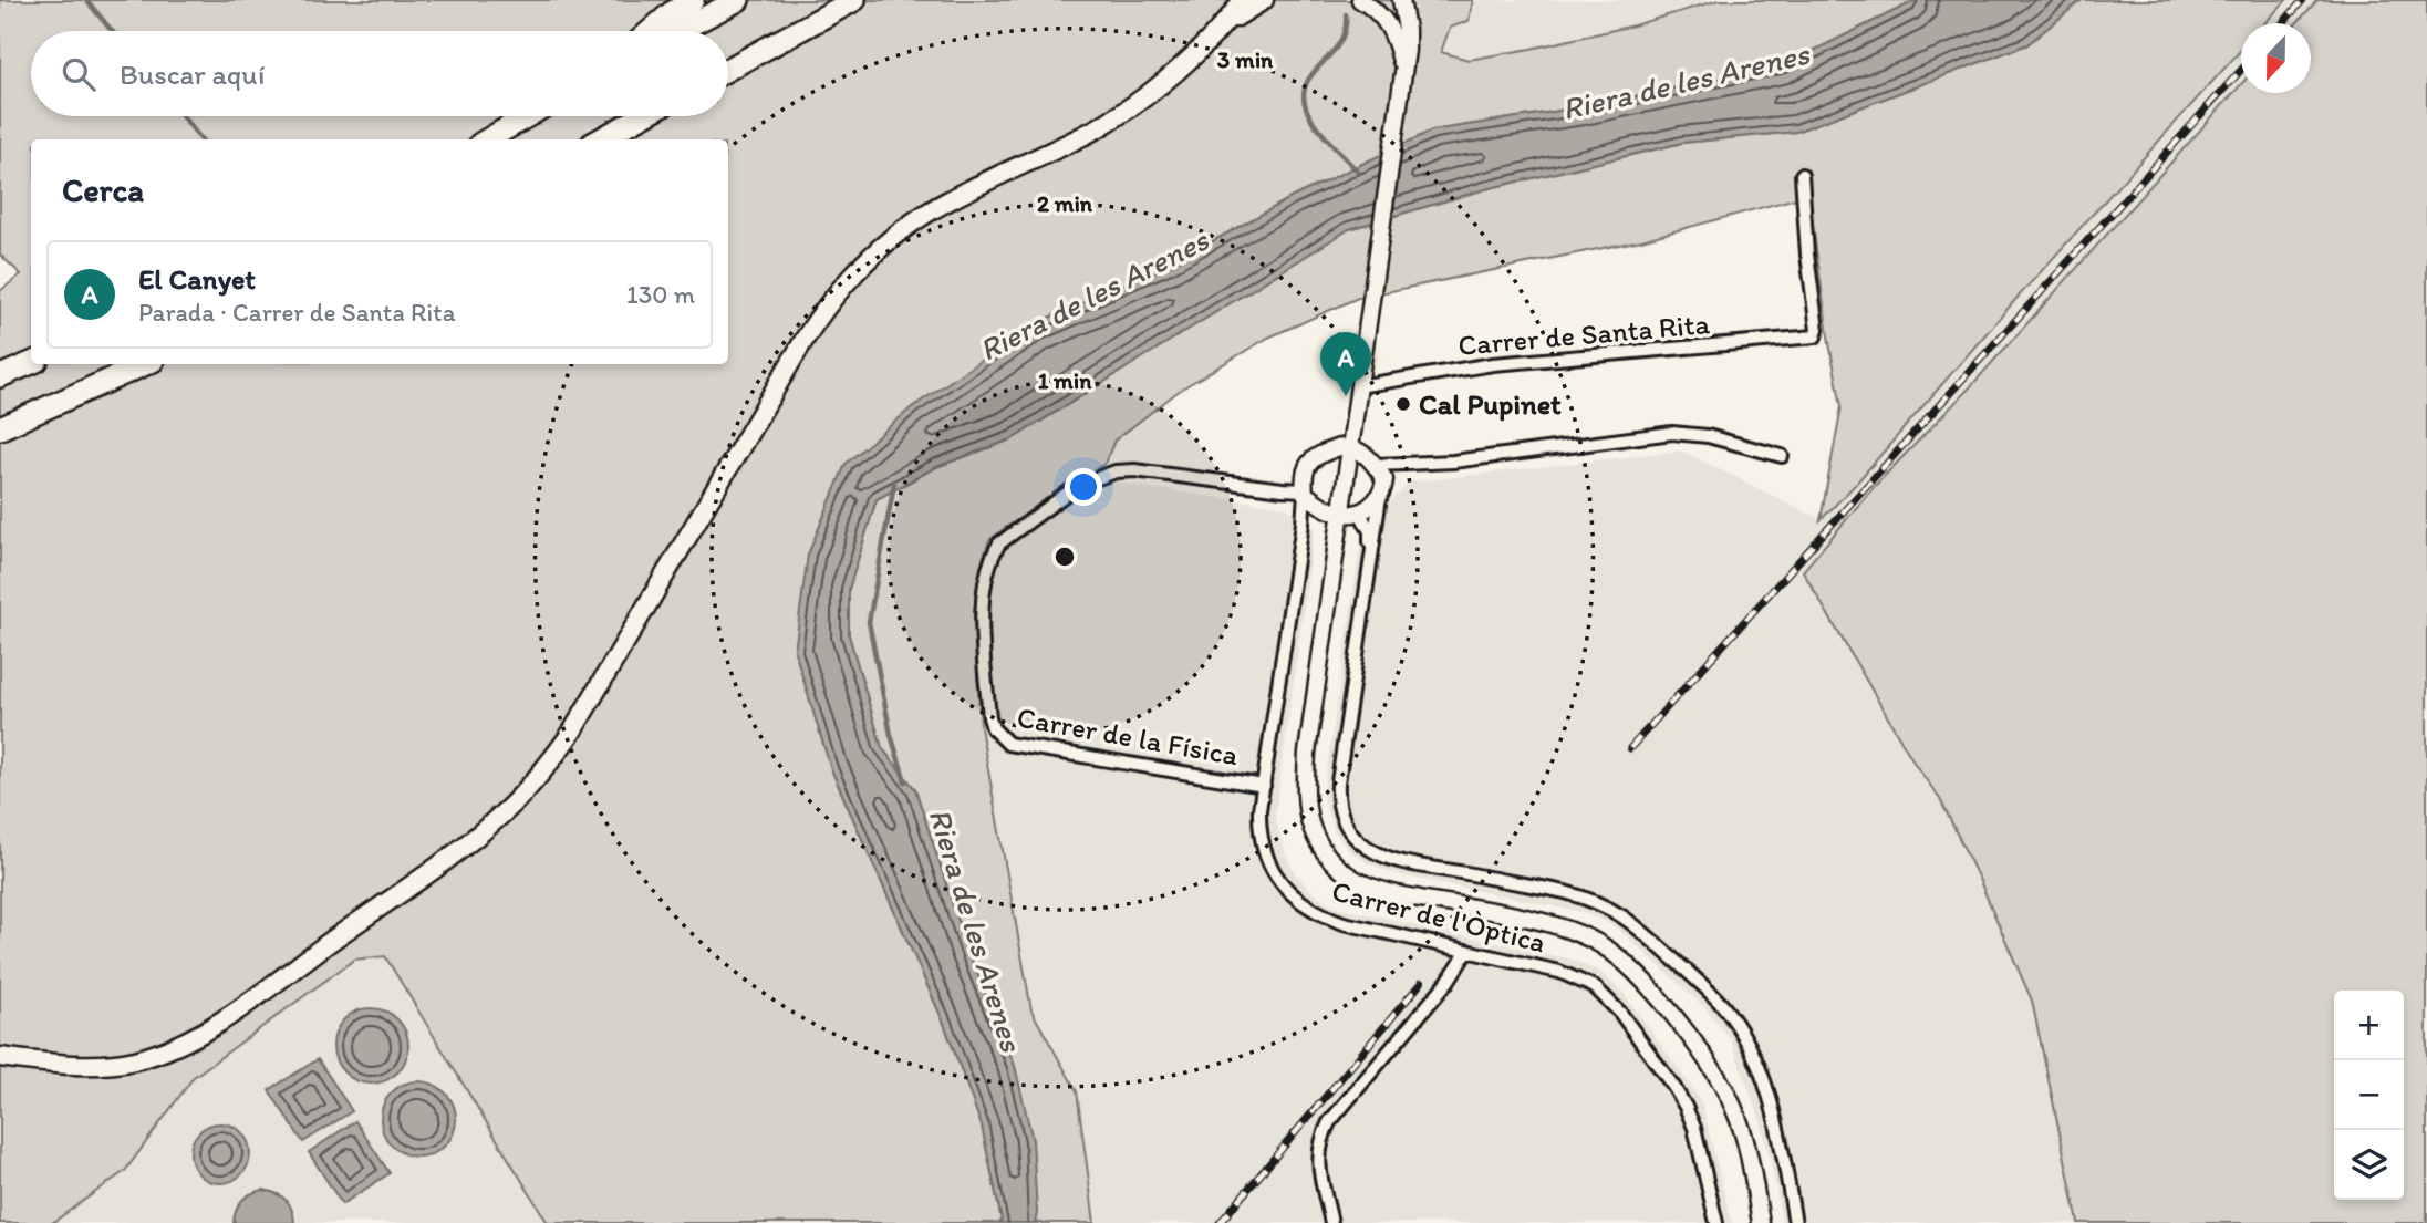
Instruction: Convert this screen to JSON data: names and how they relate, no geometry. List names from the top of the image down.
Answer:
{
  "streets": {
    "street": ["Carrer de Santa Rita", "Carrer de la Física", "Carrer de l'Òptica"]
  },
  "crossings": [
    ["Carrer de la Física", "Carrer de l'Òptica"]
  ],
  "water": ["Riera de les Arenes"],
  "places": ["Cal Pupinet"],
  "north": "bottom",
  "page": {
    "search": "Buscar aquí",
    "heading": "Cerca",
    "list": [
      {
        "mark": "A",
        "name": "El Canyet",
        "note": "Parada · Carrer de Santa Rita",
        "value": "130 m"
      }
    ],
    "pins": "A",
    "map_buttons": ["+", "−"]
  },
  "rings": ["3 min", "2 min", "1 min"]
}
